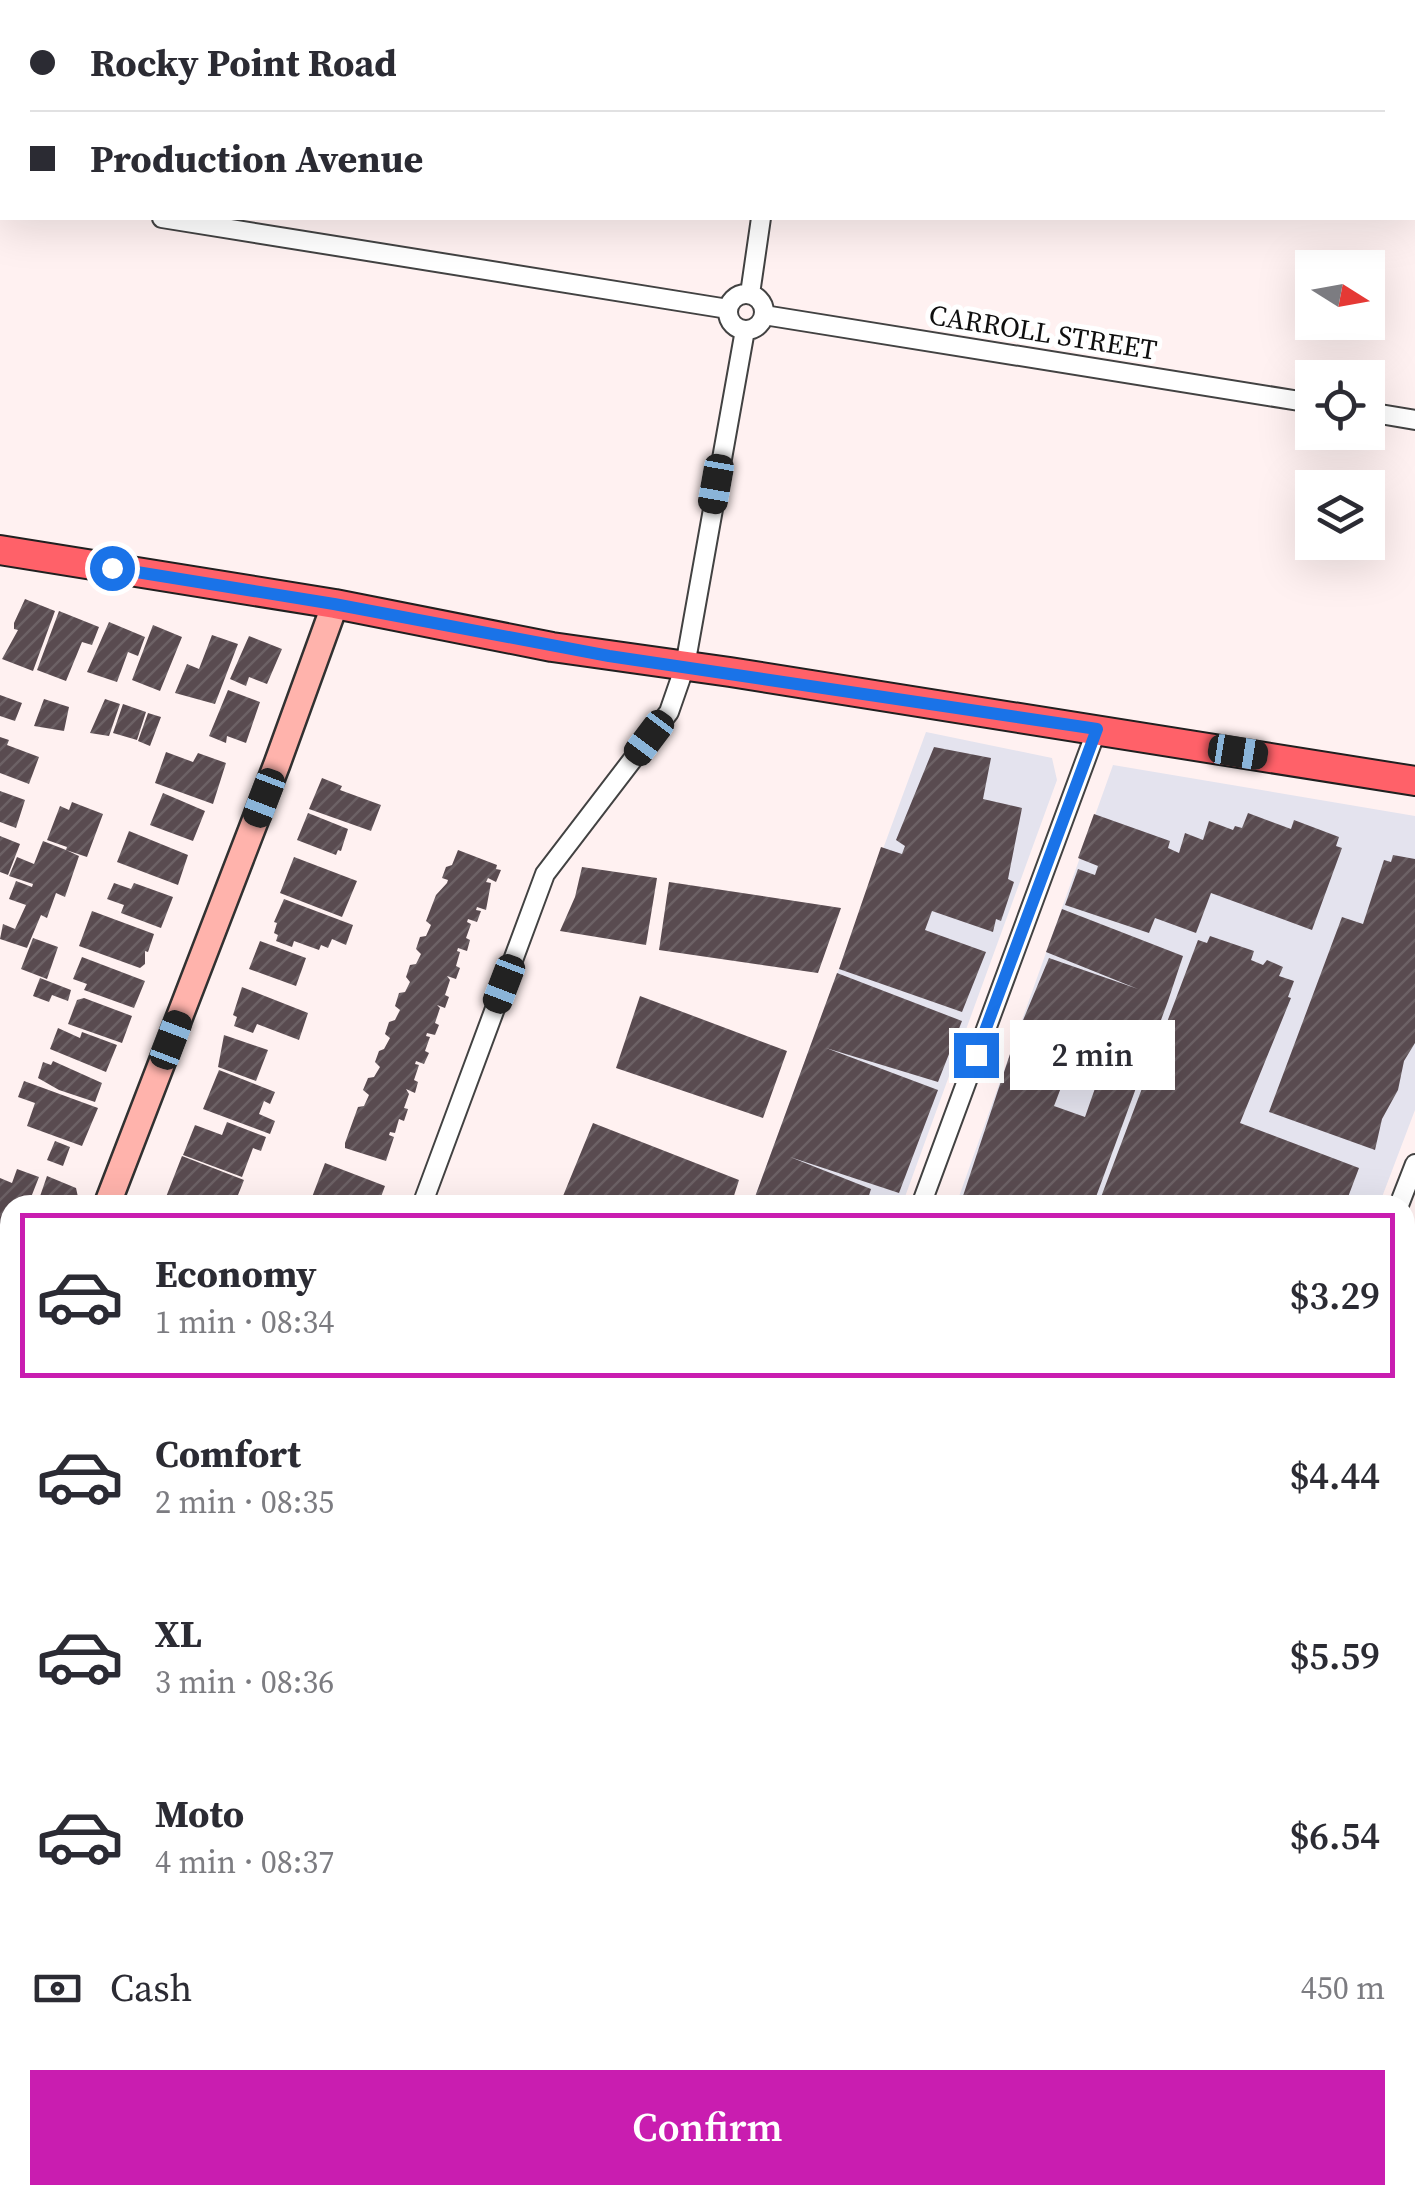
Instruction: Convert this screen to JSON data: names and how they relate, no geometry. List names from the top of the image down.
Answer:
{
  "streets": {
    "street": ["CARROLL STREET"]
  },
  "north": "right",
  "page": {
    "banner": ["Rocky Point Road", "Production Avenue"],
    "bubble": "2 min",
    "list": [
      {
        "name": "Economy",
        "note": "1 min · 08:34",
        "value": "$3.29"
      },
      {
        "name": "Comfort",
        "note": "2 min · 08:35",
        "value": "$4.44"
      },
      {
        "name": "XL",
        "note": "3 min · 08:36",
        "value": "$5.59"
      },
      {
        "name": "Moto",
        "note": "4 min · 08:37",
        "value": "$6.54"
      }
    ],
    "pay": ["Cash", "450 m"],
    "buttons": "Confirm"
  }
}
